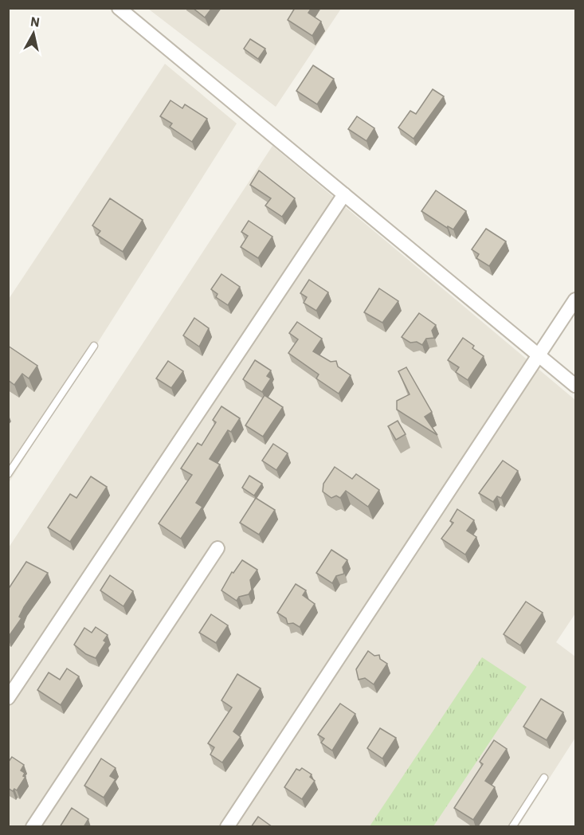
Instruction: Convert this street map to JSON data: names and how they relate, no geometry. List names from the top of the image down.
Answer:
{
  "north": "top"
}
